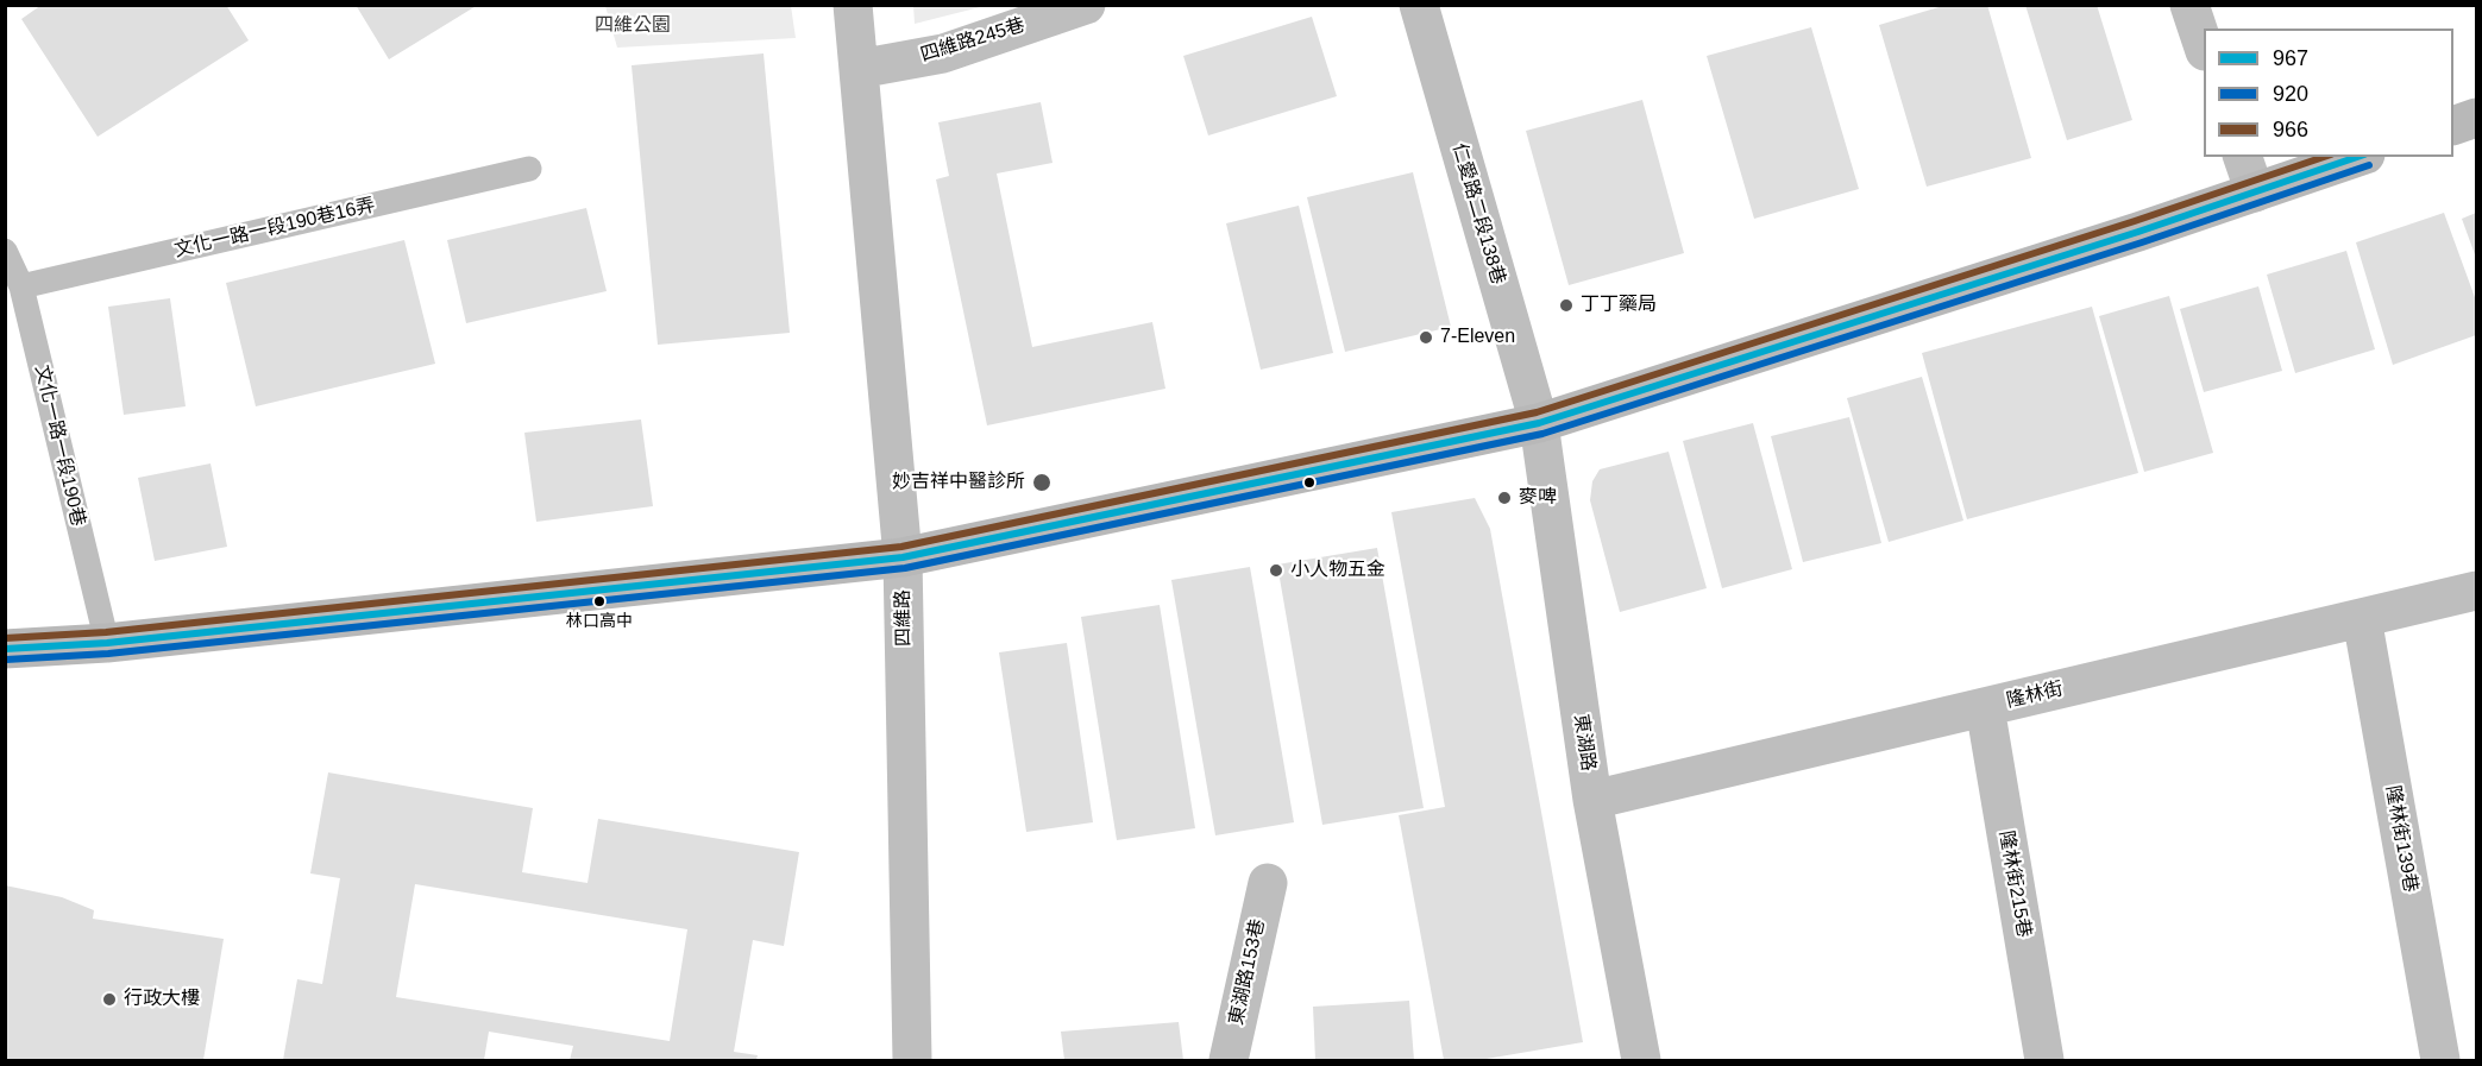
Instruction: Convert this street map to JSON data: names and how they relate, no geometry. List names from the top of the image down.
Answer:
{
  "streets": {
    "street": [
      "四維路245巷",
      "仁愛路二段138巷",
      "四維路",
      "隆林街",
      "東湖路",
      "隆林街139巷",
      "隆林街215巷",
      "東湖路153巷"
    ],
    "lane": ["文化一路一段190巷16弄", "文化一路一段190巷"]
  },
  "crossings": [
    ["四維路245巷", "四維路"],
    ["仁愛路二段138巷", "東湖路"],
    ["文化一路一段190巷16弄", "文化一路一段190巷"],
    ["隆林街", "東湖路"],
    ["隆林街", "隆林街139巷"],
    ["隆林街", "隆林街215巷"]
  ],
  "parks": ["四維公園"],
  "places": [
    "丁丁藥局",
    "7-Eleven",
    "妙吉祥中醫診所",
    "麥啤",
    "小人物五金",
    "林口高中",
    "行政大樓"
  ],
  "lines": ["transit line 967", "transit line 966", "transit line 920"],
  "legend": ["967", "920", "966"]
}
